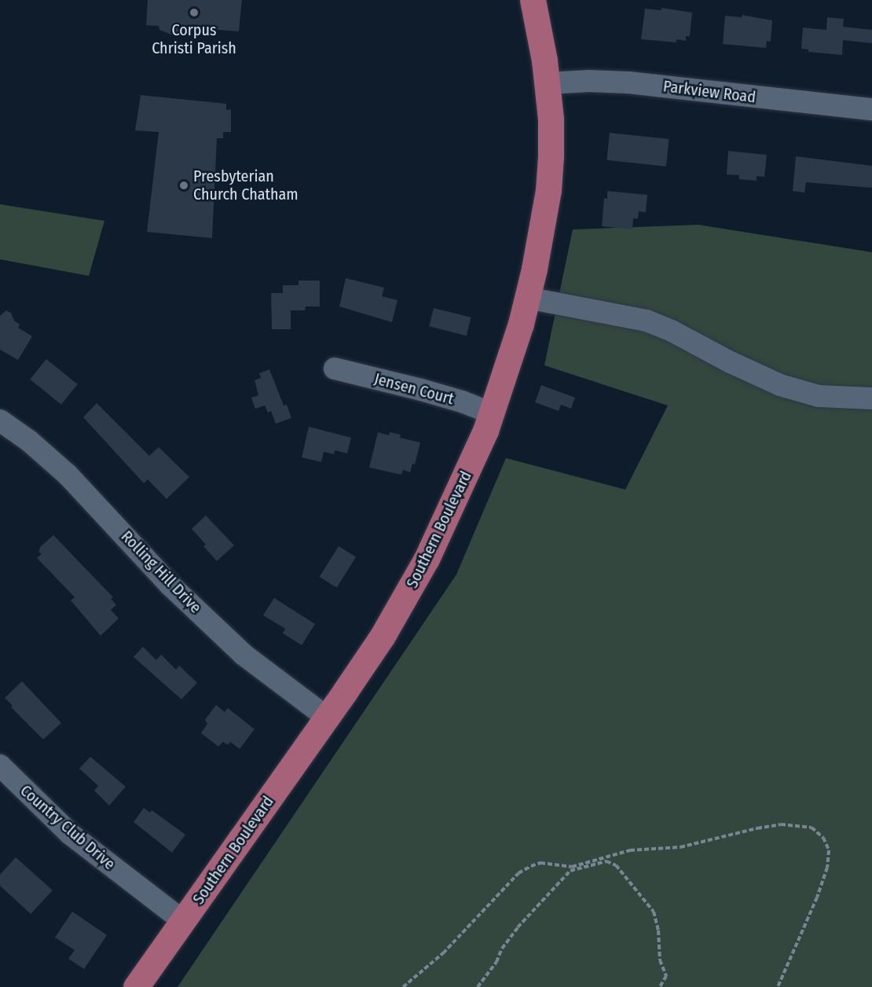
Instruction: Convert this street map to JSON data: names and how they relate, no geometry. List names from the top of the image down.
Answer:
{
  "streets": {
    "main road": ["Southern Boulevard"],
    "street": [
      "Parkview Road",
      "Jensen Court",
      "Rolling Hill Drive",
      "Country Club Drive"
    ]
  },
  "crossings": [
    ["Parkview Road", "Southern Boulevard"],
    ["Jensen Court", "Southern Boulevard"],
    ["Southern Boulevard", "Rolling Hill Drive"],
    ["Southern Boulevard", "Country Club Drive"]
  ],
  "places": ["Corpus Christi Parish", "Presbyterian Church Chatham"]
}
